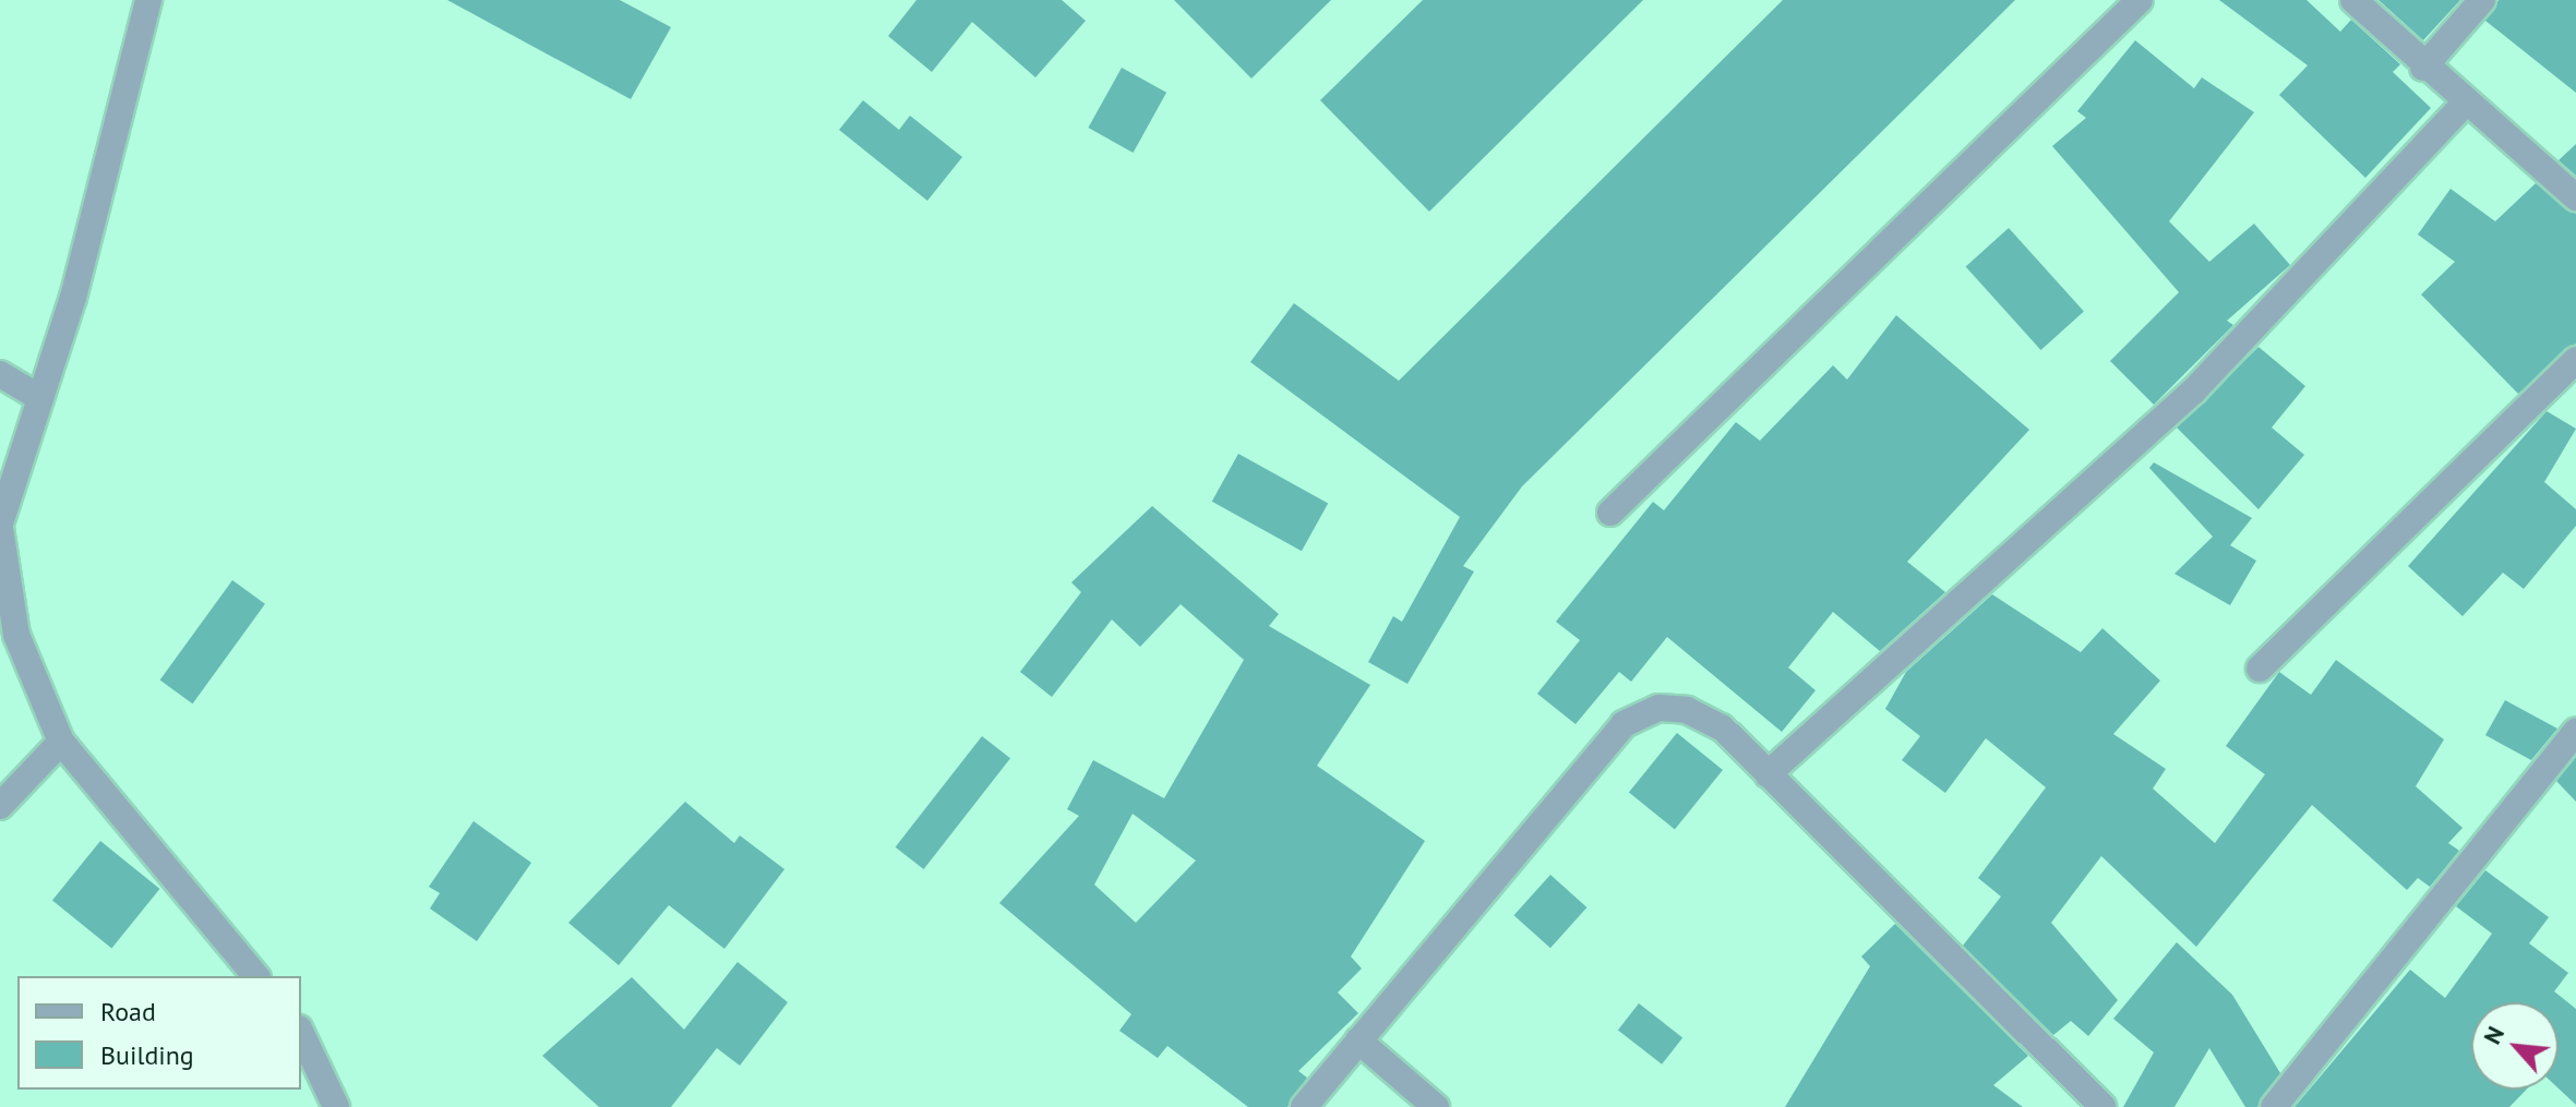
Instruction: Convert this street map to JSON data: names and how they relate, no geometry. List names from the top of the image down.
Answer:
{
  "legend": ["Road", "Building"],
  "north": "top left"
}
